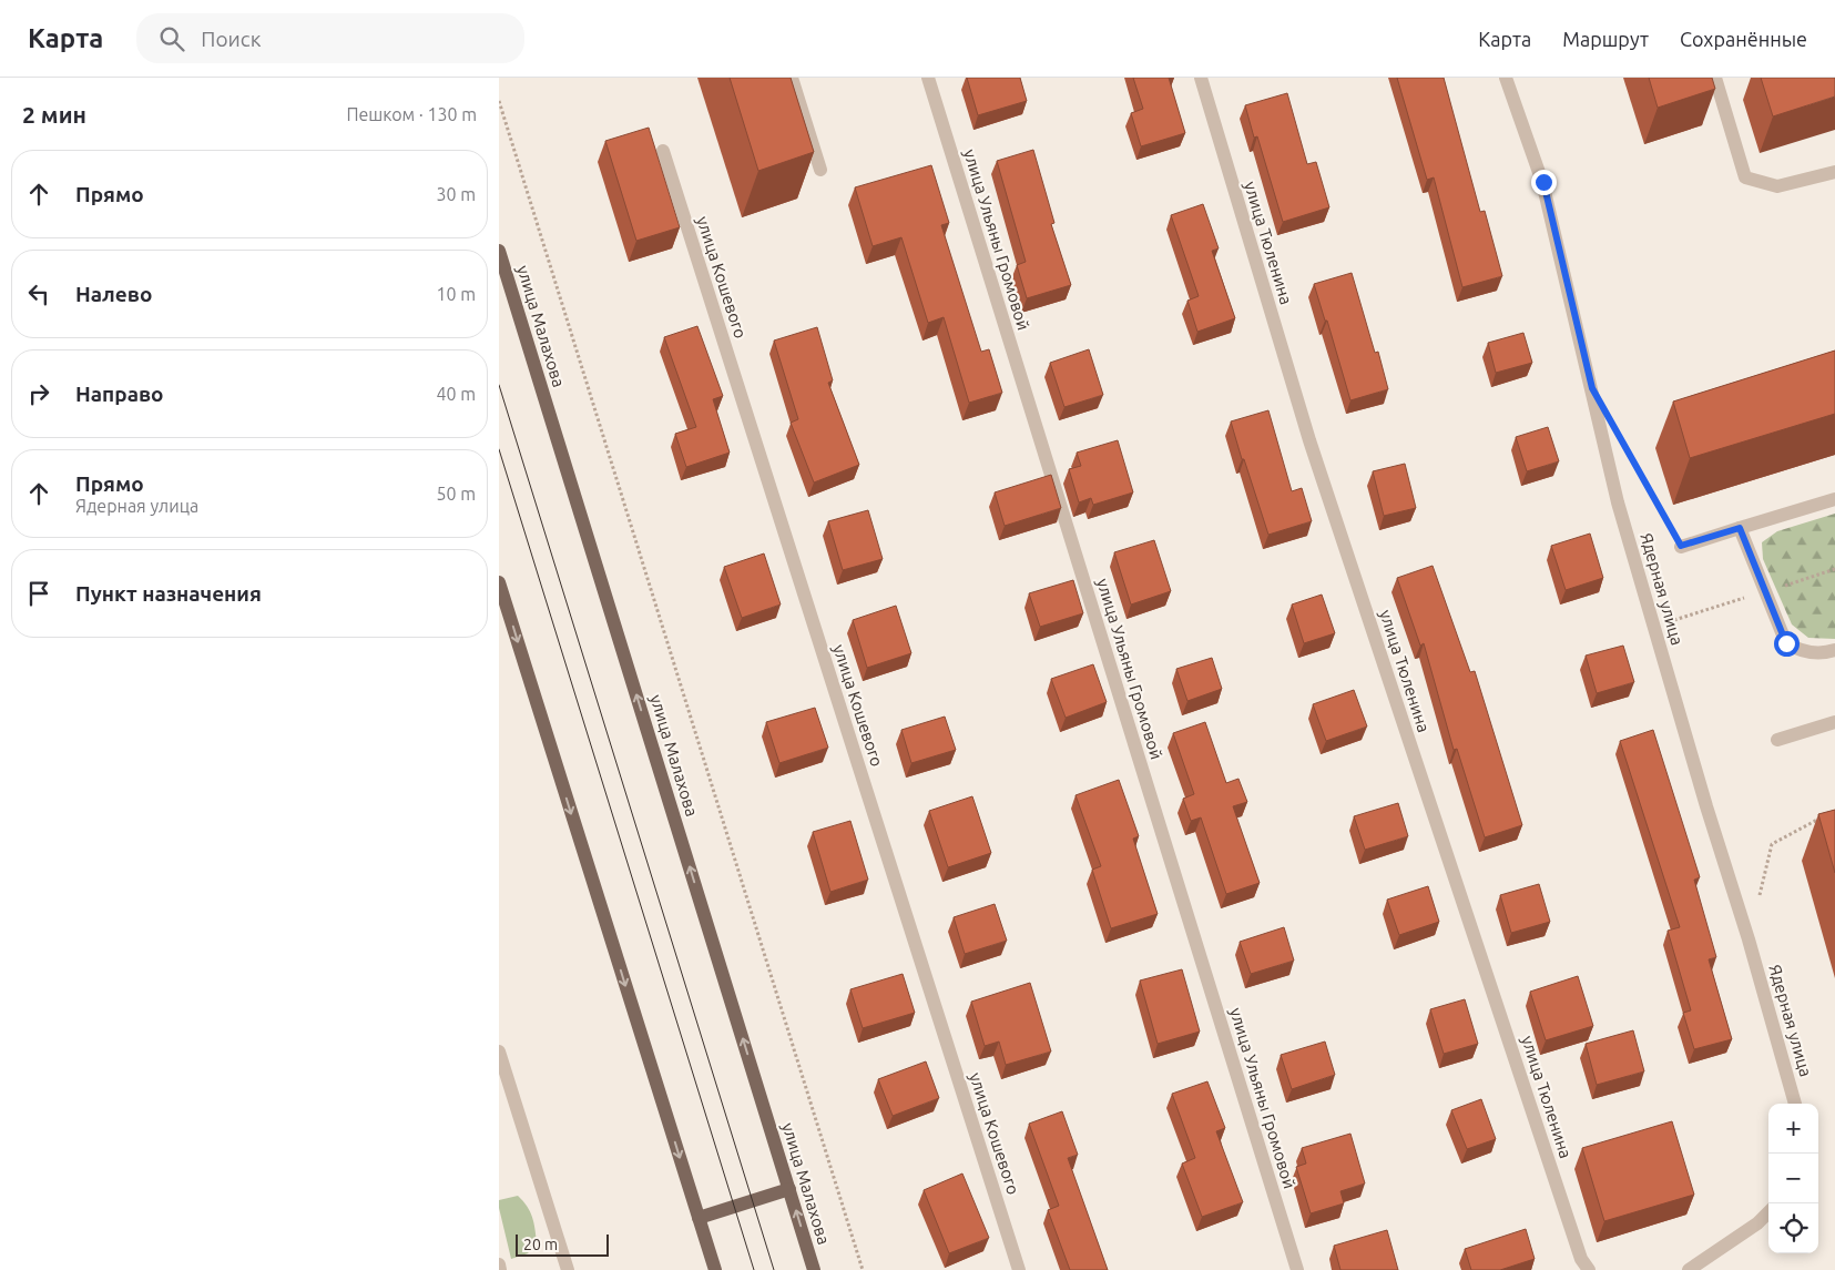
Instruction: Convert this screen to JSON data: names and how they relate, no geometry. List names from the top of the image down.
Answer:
{
  "streets": {
    "main road": ["улица Малахова"],
    "street": [
      "улица Ульяны Громовой",
      "улица Тюленина",
      "улица Кошевого",
      "Ядерная улица"
    ]
  },
  "scale_bar": "20 m",
  "page": {
    "header": "Карта",
    "search": "Поиск",
    "nav": ["Карта", "Маршрут", "Сохранённые"],
    "heading": ["2 мин", "Пешком · 130 m"],
    "list": [
      ["Прямо", "30 m"],
      ["Налево", "10 m"],
      ["Направо", "40 m"],
      ["Прямо", "Ядерная улица", "50 m"],
      "Пункт назначения"
    ],
    "map_buttons": ["+", "−"],
    "scale": "20 m"
  }
}
